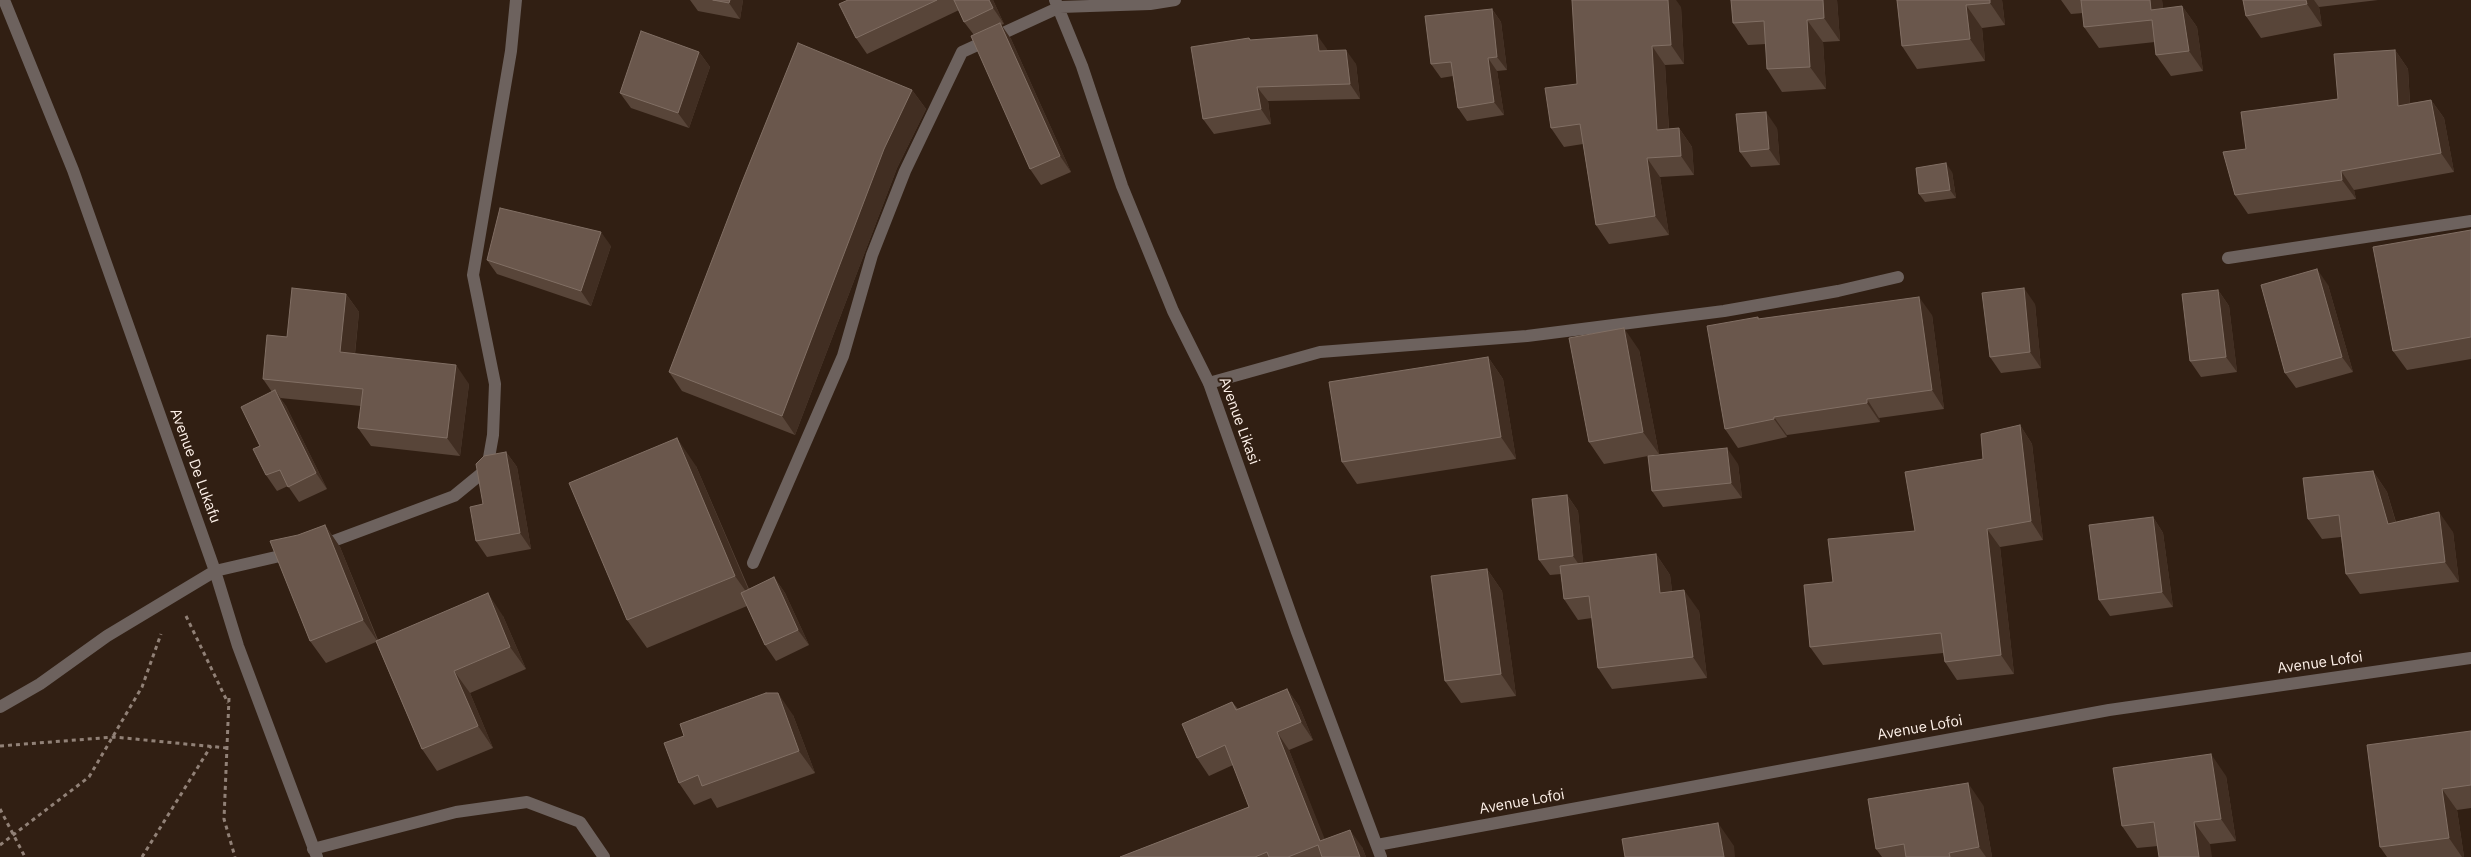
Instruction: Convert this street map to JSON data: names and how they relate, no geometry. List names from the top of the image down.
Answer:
{
  "streets": {
    "street": ["Avenue Likasi", "Avenue De Lukafu", "Avenue Lofoi"]
  },
  "crossings": [
    ["Avenue Likasi", "Avenue Lofoi"]
  ]
}
